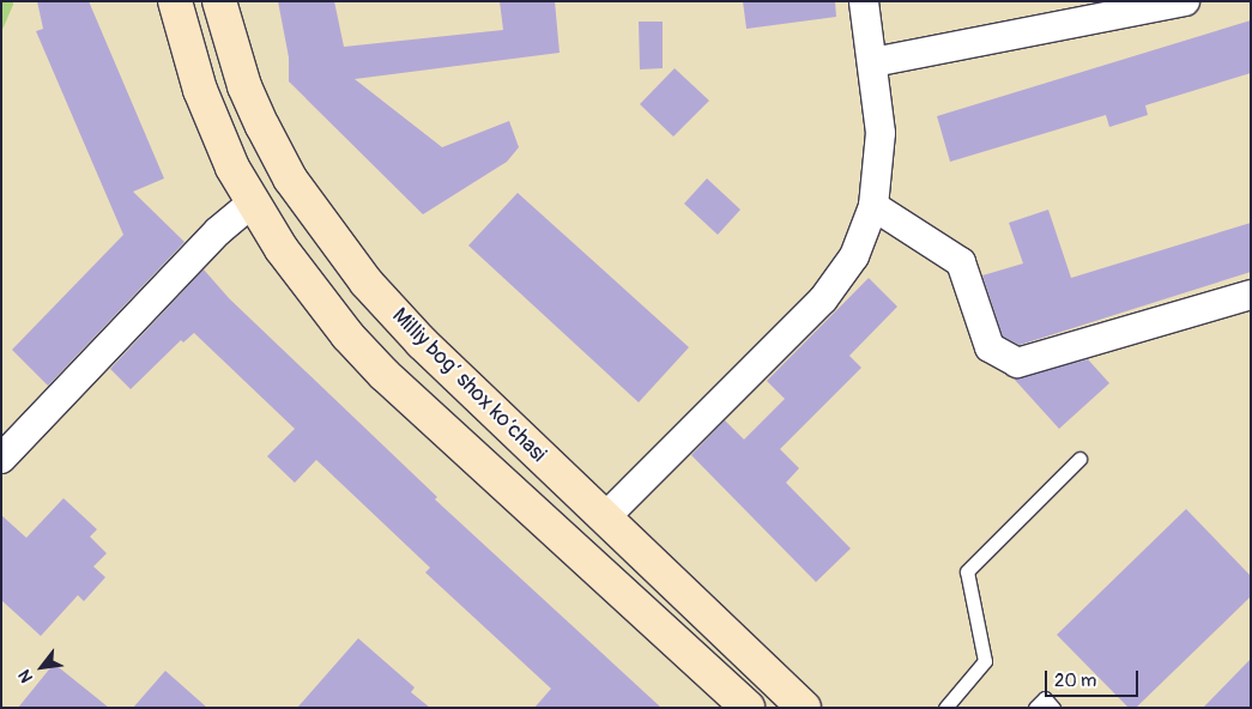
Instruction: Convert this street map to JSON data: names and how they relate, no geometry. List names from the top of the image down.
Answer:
{
  "streets": {
    "main road": ["Milliy bog‘ shox ko‘chasi"]
  },
  "scale_bar": "20 m",
  "north": "bottom left"
}
